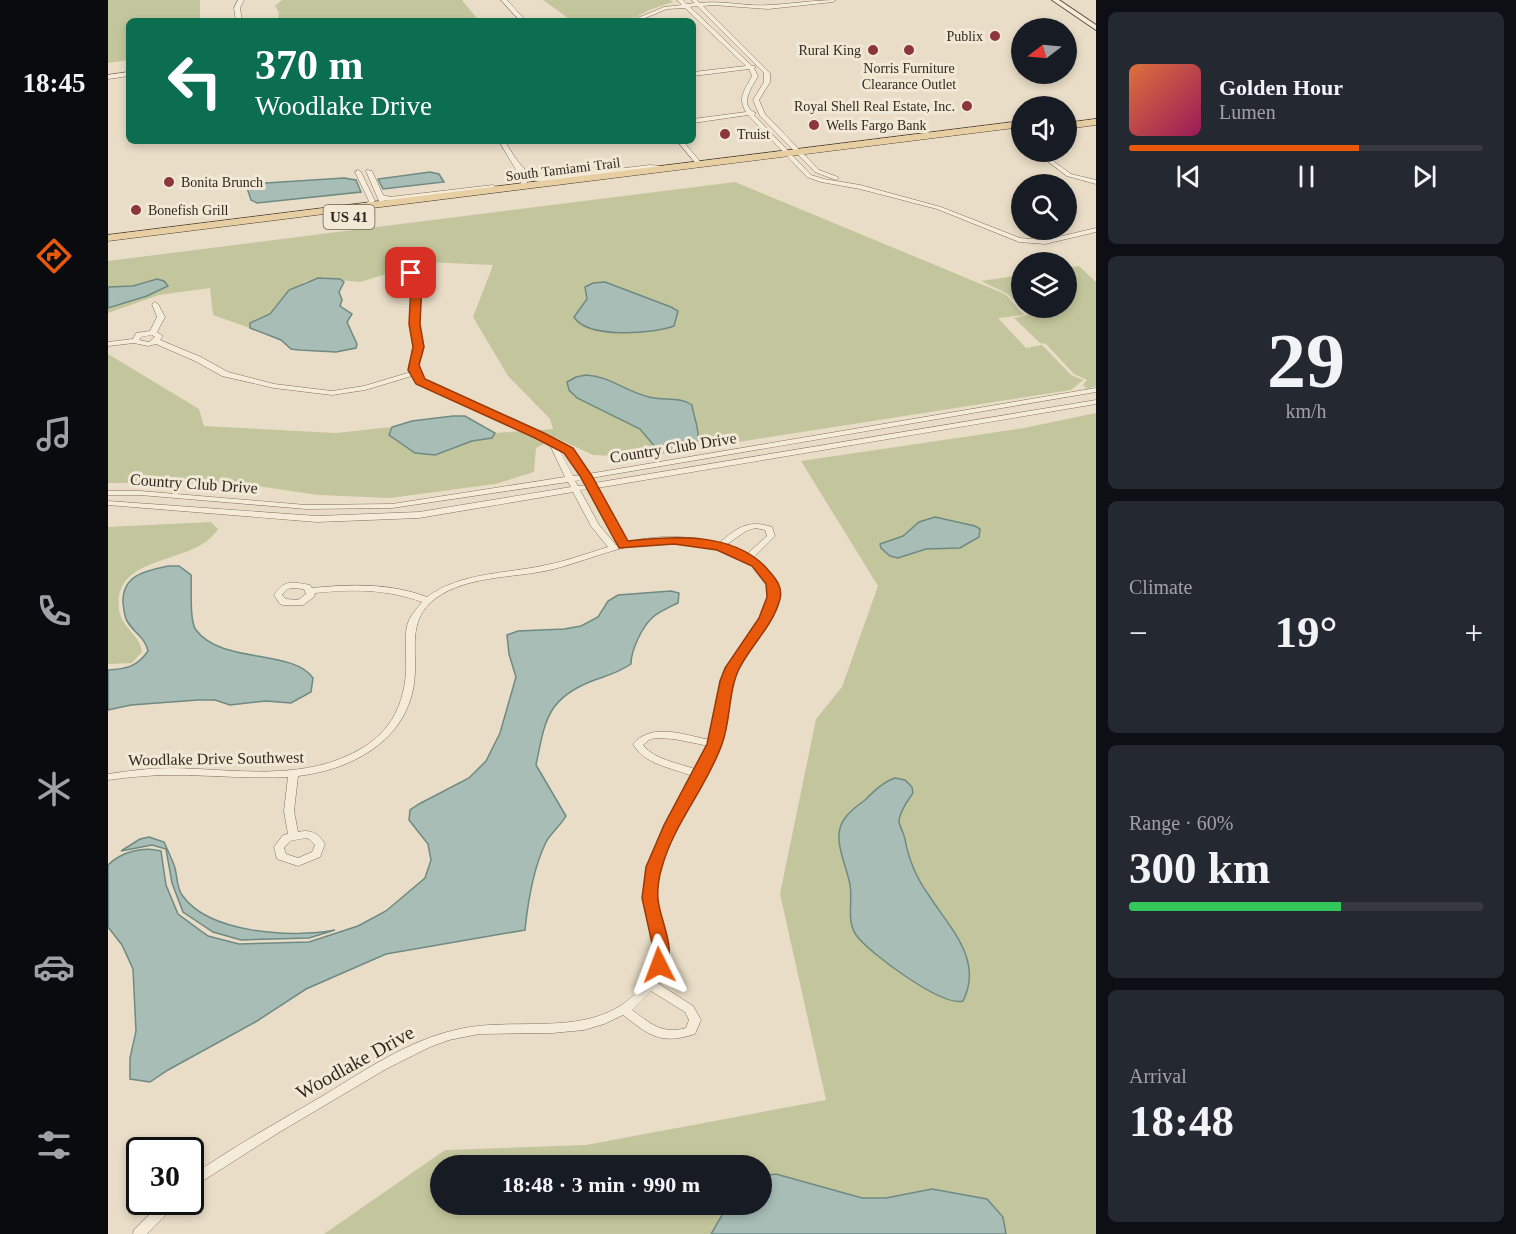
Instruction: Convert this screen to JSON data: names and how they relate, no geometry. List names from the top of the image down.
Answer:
{
  "streets": {
    "main road": ["South Tamiami Trail", "US 41"],
    "street": ["Country Club Drive", "Woodlake Drive Southwest", "Woodlake Drive"]
  },
  "crossings": [
    ["Woodlake Drive Southwest", "Woodlake Drive"]
  ],
  "places": [
    "Publix",
    "Rural King",
    "Norris Furniture Clearance Outlet",
    "Royal Shell Real Estate, Inc.",
    "Wells Fargo Bank",
    "Truist",
    "Bonita Brunch",
    "Bonefish Grill"
  ],
  "north": "left",
  "page": {
    "tabs": "18:45",
    "turn": ["370 m", "Woodlake Drive"],
    "song": ["Golden Hour", "Lumen"],
    "tile": [
      ["29", "km/h"],
      "Climate",
      ["Range · 60%", "300 km"],
      ["Arrival", "18:48"]
    ],
    "heat": ["−", "19°", "+"],
    "limit": "30",
    "trip": "18:48 · 3 min · 990 m"
  }
}
